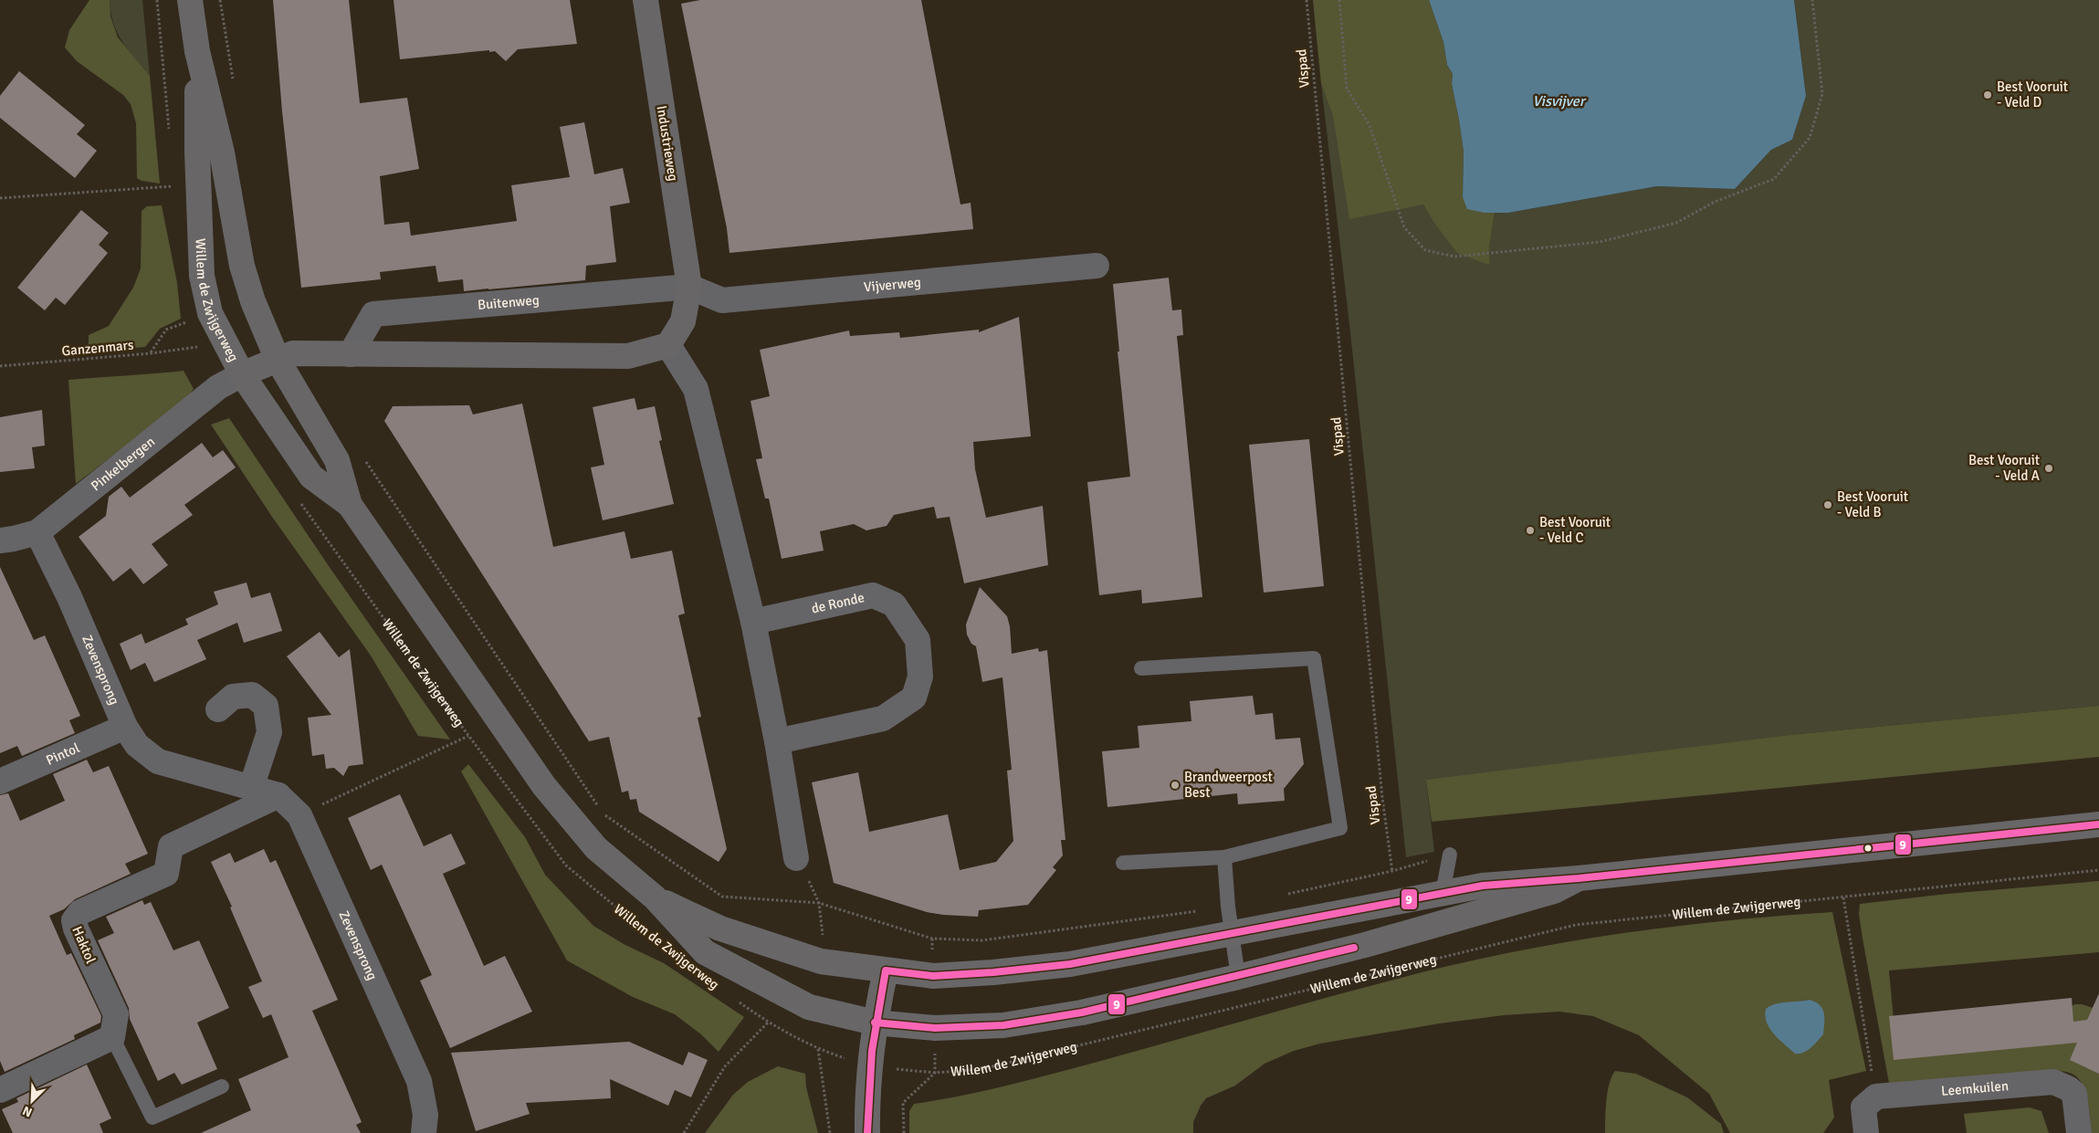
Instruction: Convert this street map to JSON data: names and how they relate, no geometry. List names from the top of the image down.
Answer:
{
  "streets": {
    "main road": ["Industrieweg", "Willem de Zwijgerweg"],
    "street": [
      "Vijverweg",
      "Buitenweg",
      "Pinkelbergen",
      "de Ronde",
      "Zevensprong",
      "Pintol",
      "Haktol",
      "Leemkuilen"
    ],
    "path": ["Vispad", "Ganzenmars"]
  },
  "crossings": [
    ["Industrieweg", "Vijverweg"],
    ["Industrieweg", "Buitenweg"],
    ["Vijverweg", "Buitenweg"],
    ["Willem de Zwijgerweg", "Pinkelbergen"],
    ["Pinkelbergen", "Zevensprong"],
    ["Zevensprong", "Pintol"],
    ["Zevensprong", "Haktol"]
  ],
  "water": ["Visvijver"],
  "places": [
    "Best Vooruit - Veld D",
    "Best Vooruit - Veld A",
    "Best Vooruit - Veld B",
    "Best Vooruit - Veld C",
    "Brandweerpost Best"
  ],
  "lines": ["transit line 9"],
  "north": "bottom left"
}
